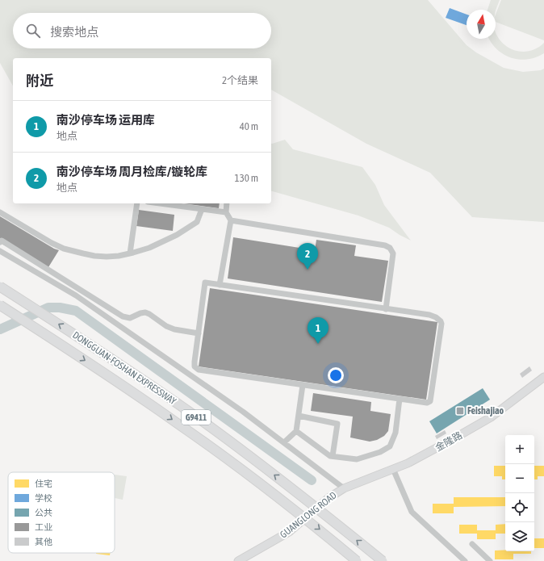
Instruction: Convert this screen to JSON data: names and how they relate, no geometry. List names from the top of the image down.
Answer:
{
  "streets": {
    "highway": ["DONGGUAN-FOSHAN EXPRESSWAY", "G9411"],
    "main road": ["金隆路", "GUANGLONG ROAD"]
  },
  "crossings": [
    ["金隆路", "GUANGLONG ROAD"]
  ],
  "places": {
    "transit": ["Feishajiao"]
  },
  "legend": [
    "住宅",
    "学校",
    "公共",
    "工业",
    "其他"
  ],
  "north": "top",
  "page": {
    "search": "搜索地点",
    "heading": ["附近", "2个结果"],
    "list": [
      {
        "mark": "1",
        "name": "南沙停车场 运用库",
        "note": "地点",
        "value": "40 m"
      },
      {
        "mark": "2",
        "name": "南沙停车场 周月检库/镟轮库",
        "note": "地点",
        "value": "130 m"
      }
    ],
    "pins": ["2", "1"],
    "map_buttons": ["+", "−"]
  }
}
